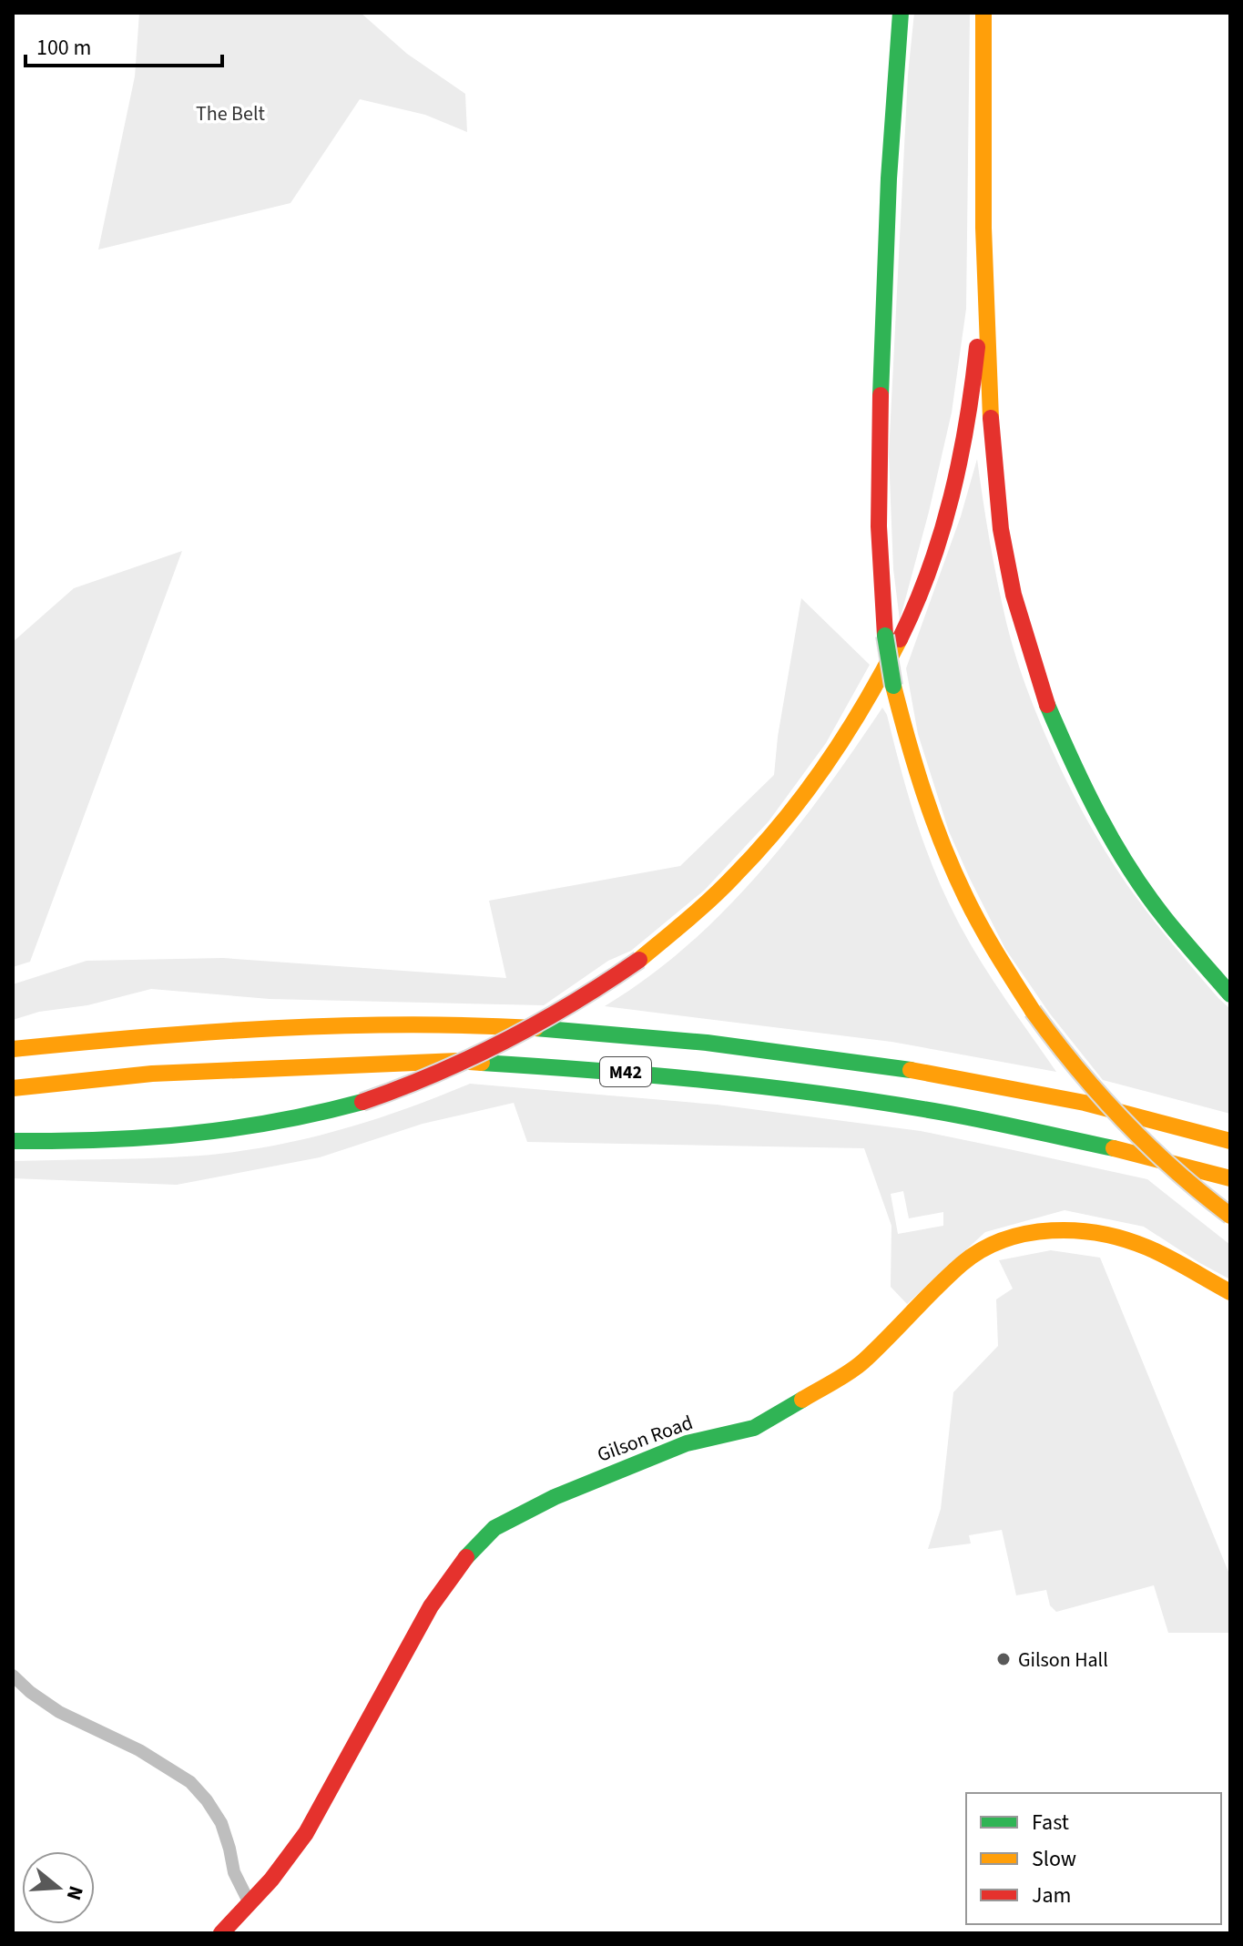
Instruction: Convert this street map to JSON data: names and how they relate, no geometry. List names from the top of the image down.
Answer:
{
  "streets": {
    "main road": ["M42", "Gilson Road"]
  },
  "parks": ["The Belt"],
  "places": ["Gilson Hall"],
  "legend": ["Fast", "Slow", "Jam"],
  "scale_bar": "100 m",
  "north": "right"
}
